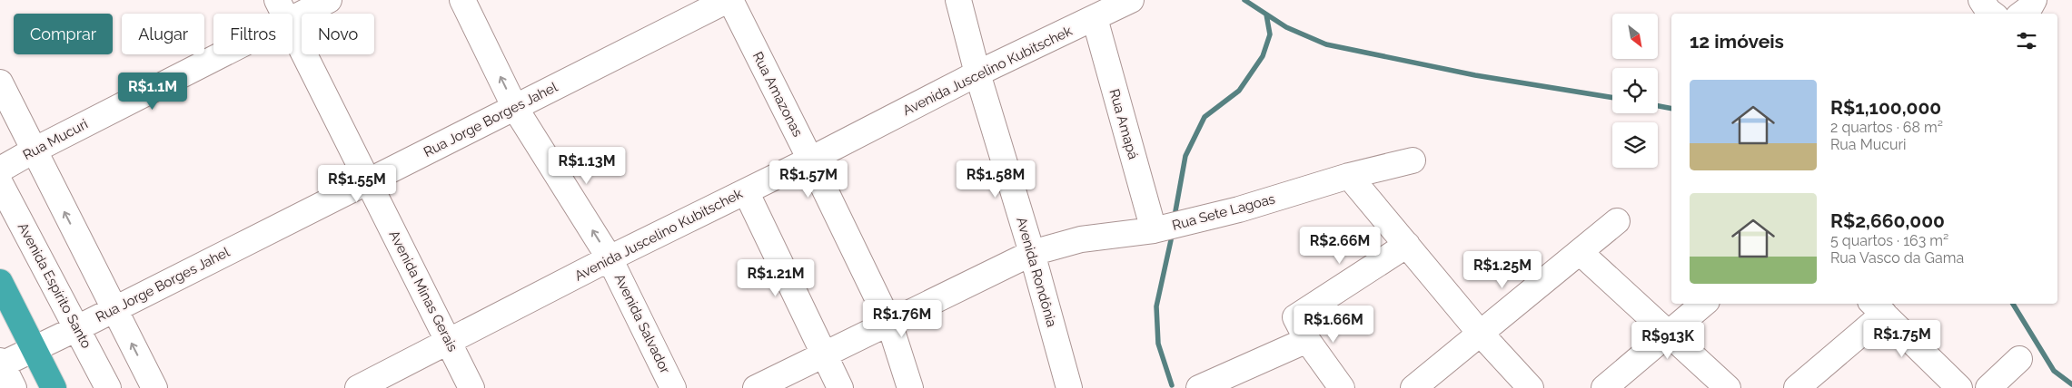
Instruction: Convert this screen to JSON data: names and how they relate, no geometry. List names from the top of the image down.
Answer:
{
  "streets": {
    "street": [
      "Avenida Juscelino Kubitschek",
      "Rua Amazonas",
      "Rua Jorge Borges Jahel",
      "Rua Amapá",
      "Rua Mucuri",
      "Rua Sete Lagoas",
      "Avenida Rondônia",
      "Avenida Espírito Santo",
      "Avenida Minas Gerais",
      "Avenida Salvador"
    ]
  },
  "crossings": [
    ["Avenida Juscelino Kubitschek", "Rua Amazonas"],
    ["Avenida Juscelino Kubitschek", "Rua Amapá"],
    ["Avenida Juscelino Kubitschek", "Avenida Rondônia"],
    ["Avenida Juscelino Kubitschek", "Avenida Minas Gerais"],
    ["Avenida Juscelino Kubitschek", "Avenida Salvador"],
    ["Rua Amazonas", "Rua Jorge Borges Jahel"],
    ["Rua Amazonas", "Rua Sete Lagoas"],
    ["Rua Jorge Borges Jahel", "Avenida Espírito Santo"],
    ["Rua Jorge Borges Jahel", "Avenida Minas Gerais"],
    ["Rua Jorge Borges Jahel", "Avenida Salvador"],
    ["Rua Amapá", "Rua Sete Lagoas"],
    ["Rua Mucuri", "Avenida Minas Gerais"],
    ["Rua Sete Lagoas", "Avenida Rondônia"]
  ],
  "one_way": ["Avenida Salvador"],
  "north": "bottom right",
  "page": {
    "chip": [
      "Comprar",
      "Alugar",
      "Filtros",
      "Novo"
    ],
    "heading": "12 imóveis",
    "list": [
      {
        "name": "R$1,100,000",
        "note": "2 quartos · 68 m² · Rua Mucuri"
      },
      {
        "name": "R$2,660,000",
        "note": "5 quartos · 163 m² · Rua Vasco da Gama"
      }
    ],
    "price": [
      "R$1.1M",
      "R$1.13M",
      "R$1.57M",
      "R$1.58M",
      "R$1.55M",
      "R$2.66M",
      "R$1.25M",
      "R$1.21M",
      "R$1.76M",
      "R$1.66M",
      "R$1.75M",
      "R$913K"
    ]
  }
}
